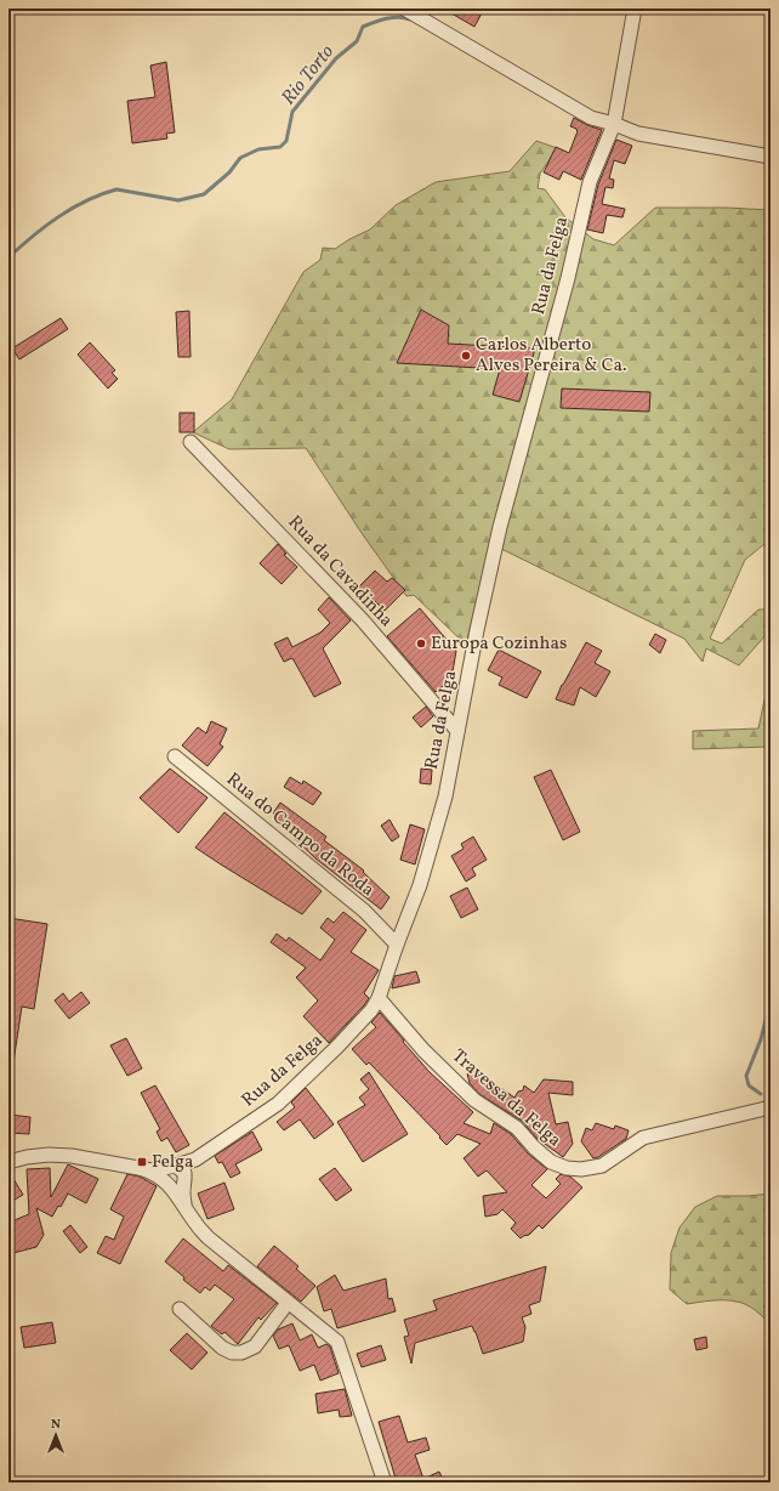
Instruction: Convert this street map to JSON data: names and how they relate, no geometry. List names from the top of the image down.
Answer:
{
  "streets": {
    "street": [
      "Rua da Felga",
      "Rua da Cavadinha",
      "Rua do Campo da Roda",
      "Travessa da Felga"
    ]
  },
  "crossings": [
    ["Rua da Felga", "Rua da Cavadinha"],
    ["Rua da Felga", "Rua do Campo da Roda"],
    ["Rua da Felga", "Travessa da Felga"]
  ],
  "water": ["Rio Torto"],
  "places": {
    "other": ["Carlos Alberto Alves Pereira & Ca.", "Europa Cozinhas"],
    "transit": ["Felga"]
  },
  "north": "top"
}
